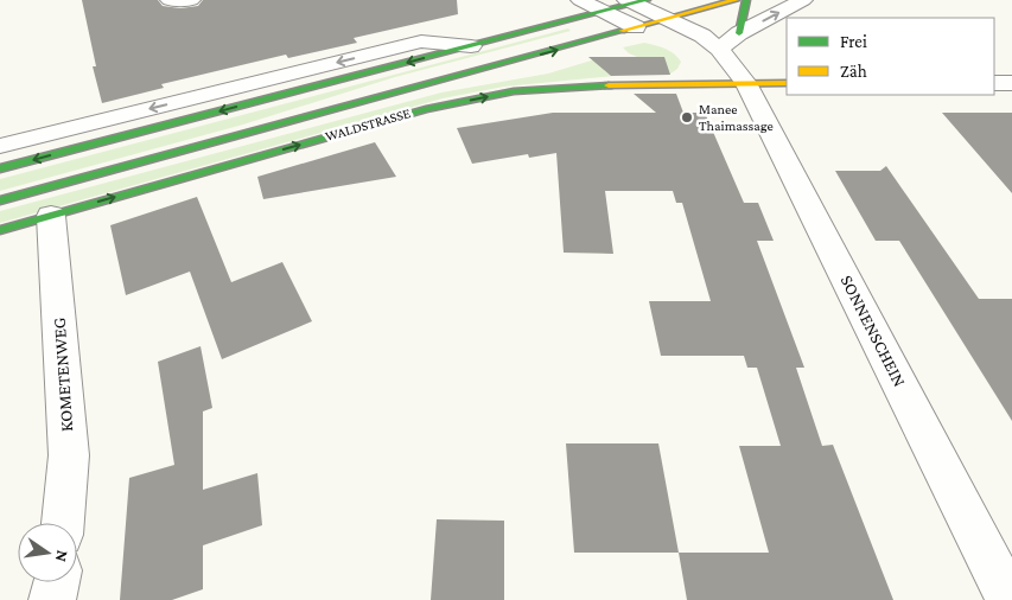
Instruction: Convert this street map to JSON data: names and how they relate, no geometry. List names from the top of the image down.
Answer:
{
  "streets": {
    "main road": ["WALDSTRASSE"],
    "street": ["SONNENSCHEIN", "KOMETENWEG"]
  },
  "crossings": [
    ["WALDSTRASSE", "SONNENSCHEIN"],
    ["WALDSTRASSE", "KOMETENWEG"]
  ],
  "places": ["Manee Thaimassage"],
  "legend": ["Frei", "Zäh"],
  "north": "right"
}
